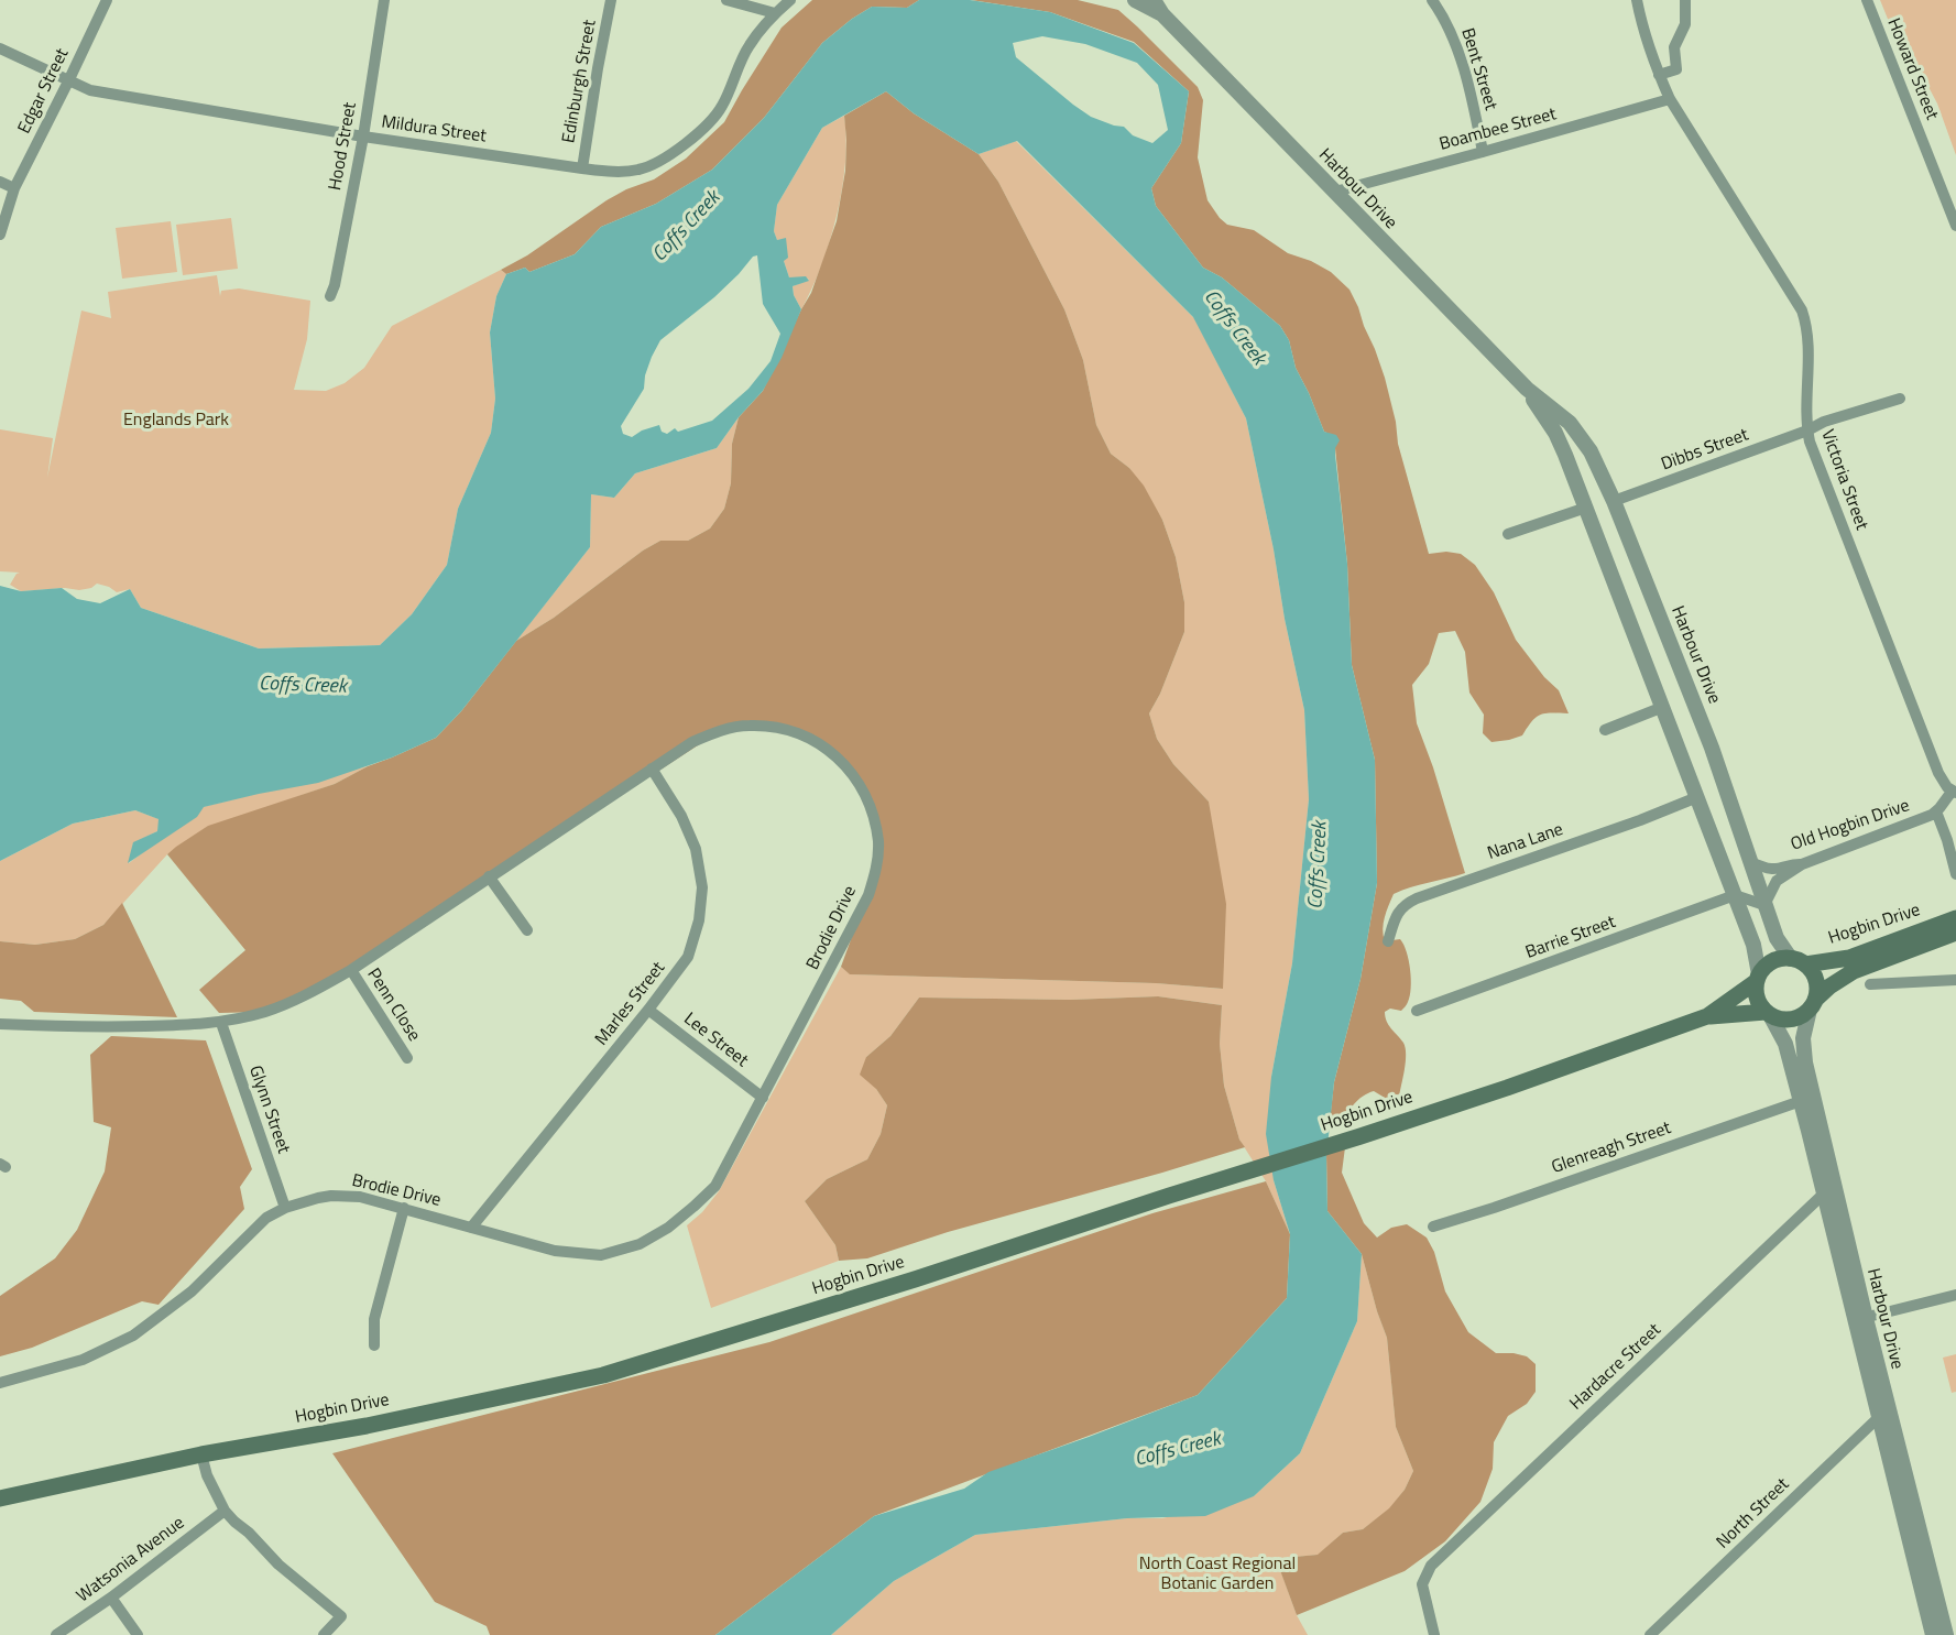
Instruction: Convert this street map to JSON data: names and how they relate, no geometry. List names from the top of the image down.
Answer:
{
  "streets": {
    "main road": ["Hogbin Drive"],
    "street": [
      "Bent Street",
      "Howard Street",
      "Edinburgh Street",
      "Edgar Street",
      "Mildura Street",
      "Boambee Street",
      "Hood Street",
      "Harbour Drive",
      "Dibbs Street",
      "Victoria Street",
      "Old Hogbin Drive",
      "Nana Lane",
      "Brodie Drive",
      "Barrie Street",
      "Marles Street",
      "Penn Close",
      "Lee Street",
      "Glynn Street",
      "Glenreagh Street",
      "Hardacre Street",
      "North Street",
      "Watsonia Avenue"
    ]
  },
  "crossings": [
    ["Bent Street", "Boambee Street"],
    ["Edinburgh Street", "Mildura Street"],
    ["Edgar Street", "Mildura Street"],
    ["Mildura Street", "Hood Street"],
    ["Boambee Street", "Harbour Drive"],
    ["Boambee Street", "Victoria Street"],
    ["Harbour Drive", "Dibbs Street"],
    ["Harbour Drive", "Old Hogbin Drive"],
    ["Harbour Drive", "Nana Lane"],
    ["Harbour Drive", "Hogbin Drive"],
    ["Harbour Drive", "Barrie Street"],
    ["Harbour Drive", "Glenreagh Street"],
    ["Harbour Drive", "Hardacre Street"],
    ["Harbour Drive", "North Street"],
    ["Dibbs Street", "Victoria Street"],
    ["Victoria Street", "Old Hogbin Drive"],
    ["Brodie Drive", "Marles Street"],
    ["Brodie Drive", "Penn Close"],
    ["Brodie Drive", "Lee Street"],
    ["Brodie Drive", "Glynn Street"],
    ["Marles Street", "Lee Street"]
  ],
  "water": ["Coffs Creek"],
  "parks": ["Englands Park", "North Coast Regional Botanic Garden"]
}
